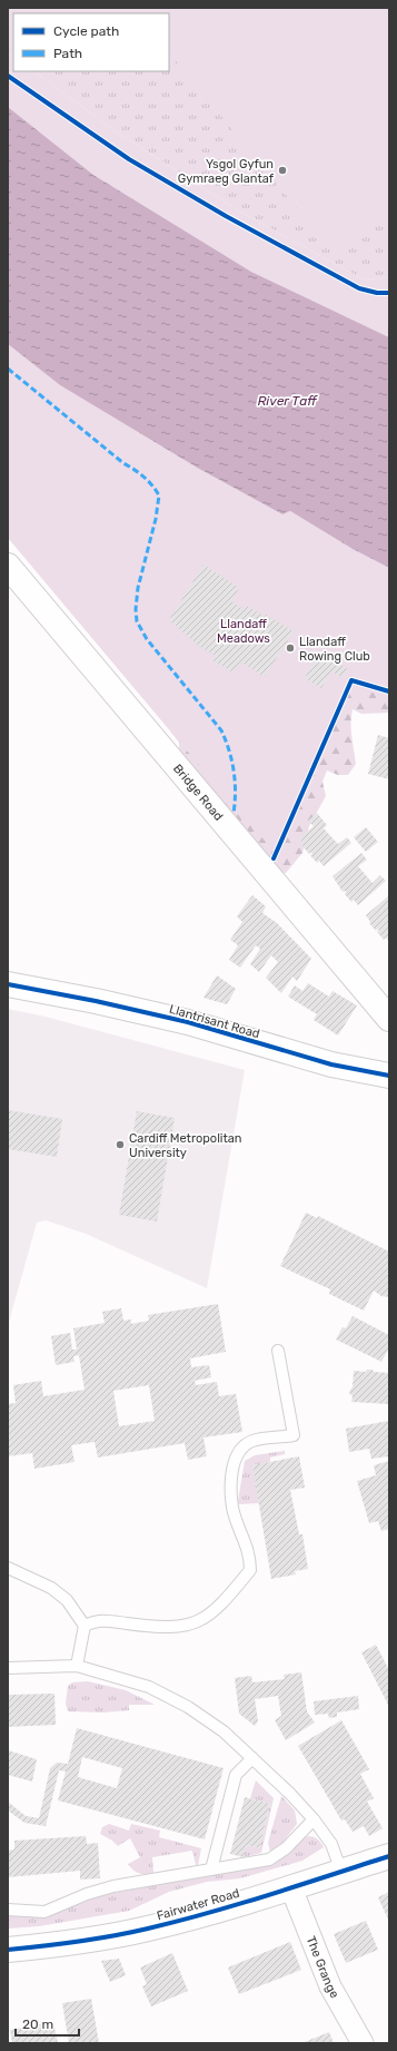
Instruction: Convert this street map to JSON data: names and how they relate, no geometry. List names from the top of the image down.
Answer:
{
  "streets": {
    "main road": ["Bridge Road", "Llantrisant Road", "Fairwater Road"],
    "street": ["The Grange"]
  },
  "crossings": [
    ["Fairwater Road", "The Grange"]
  ],
  "water": ["River Taff"],
  "parks": ["Llandaff Meadows"],
  "places": ["Ysgol Gyfun Gymraeg Glantaf", "Llandaff Rowing Club", "Cardiff Metropolitan University"],
  "legend": ["Cycle path", "Path"],
  "scale_bar": "20 m"
}
